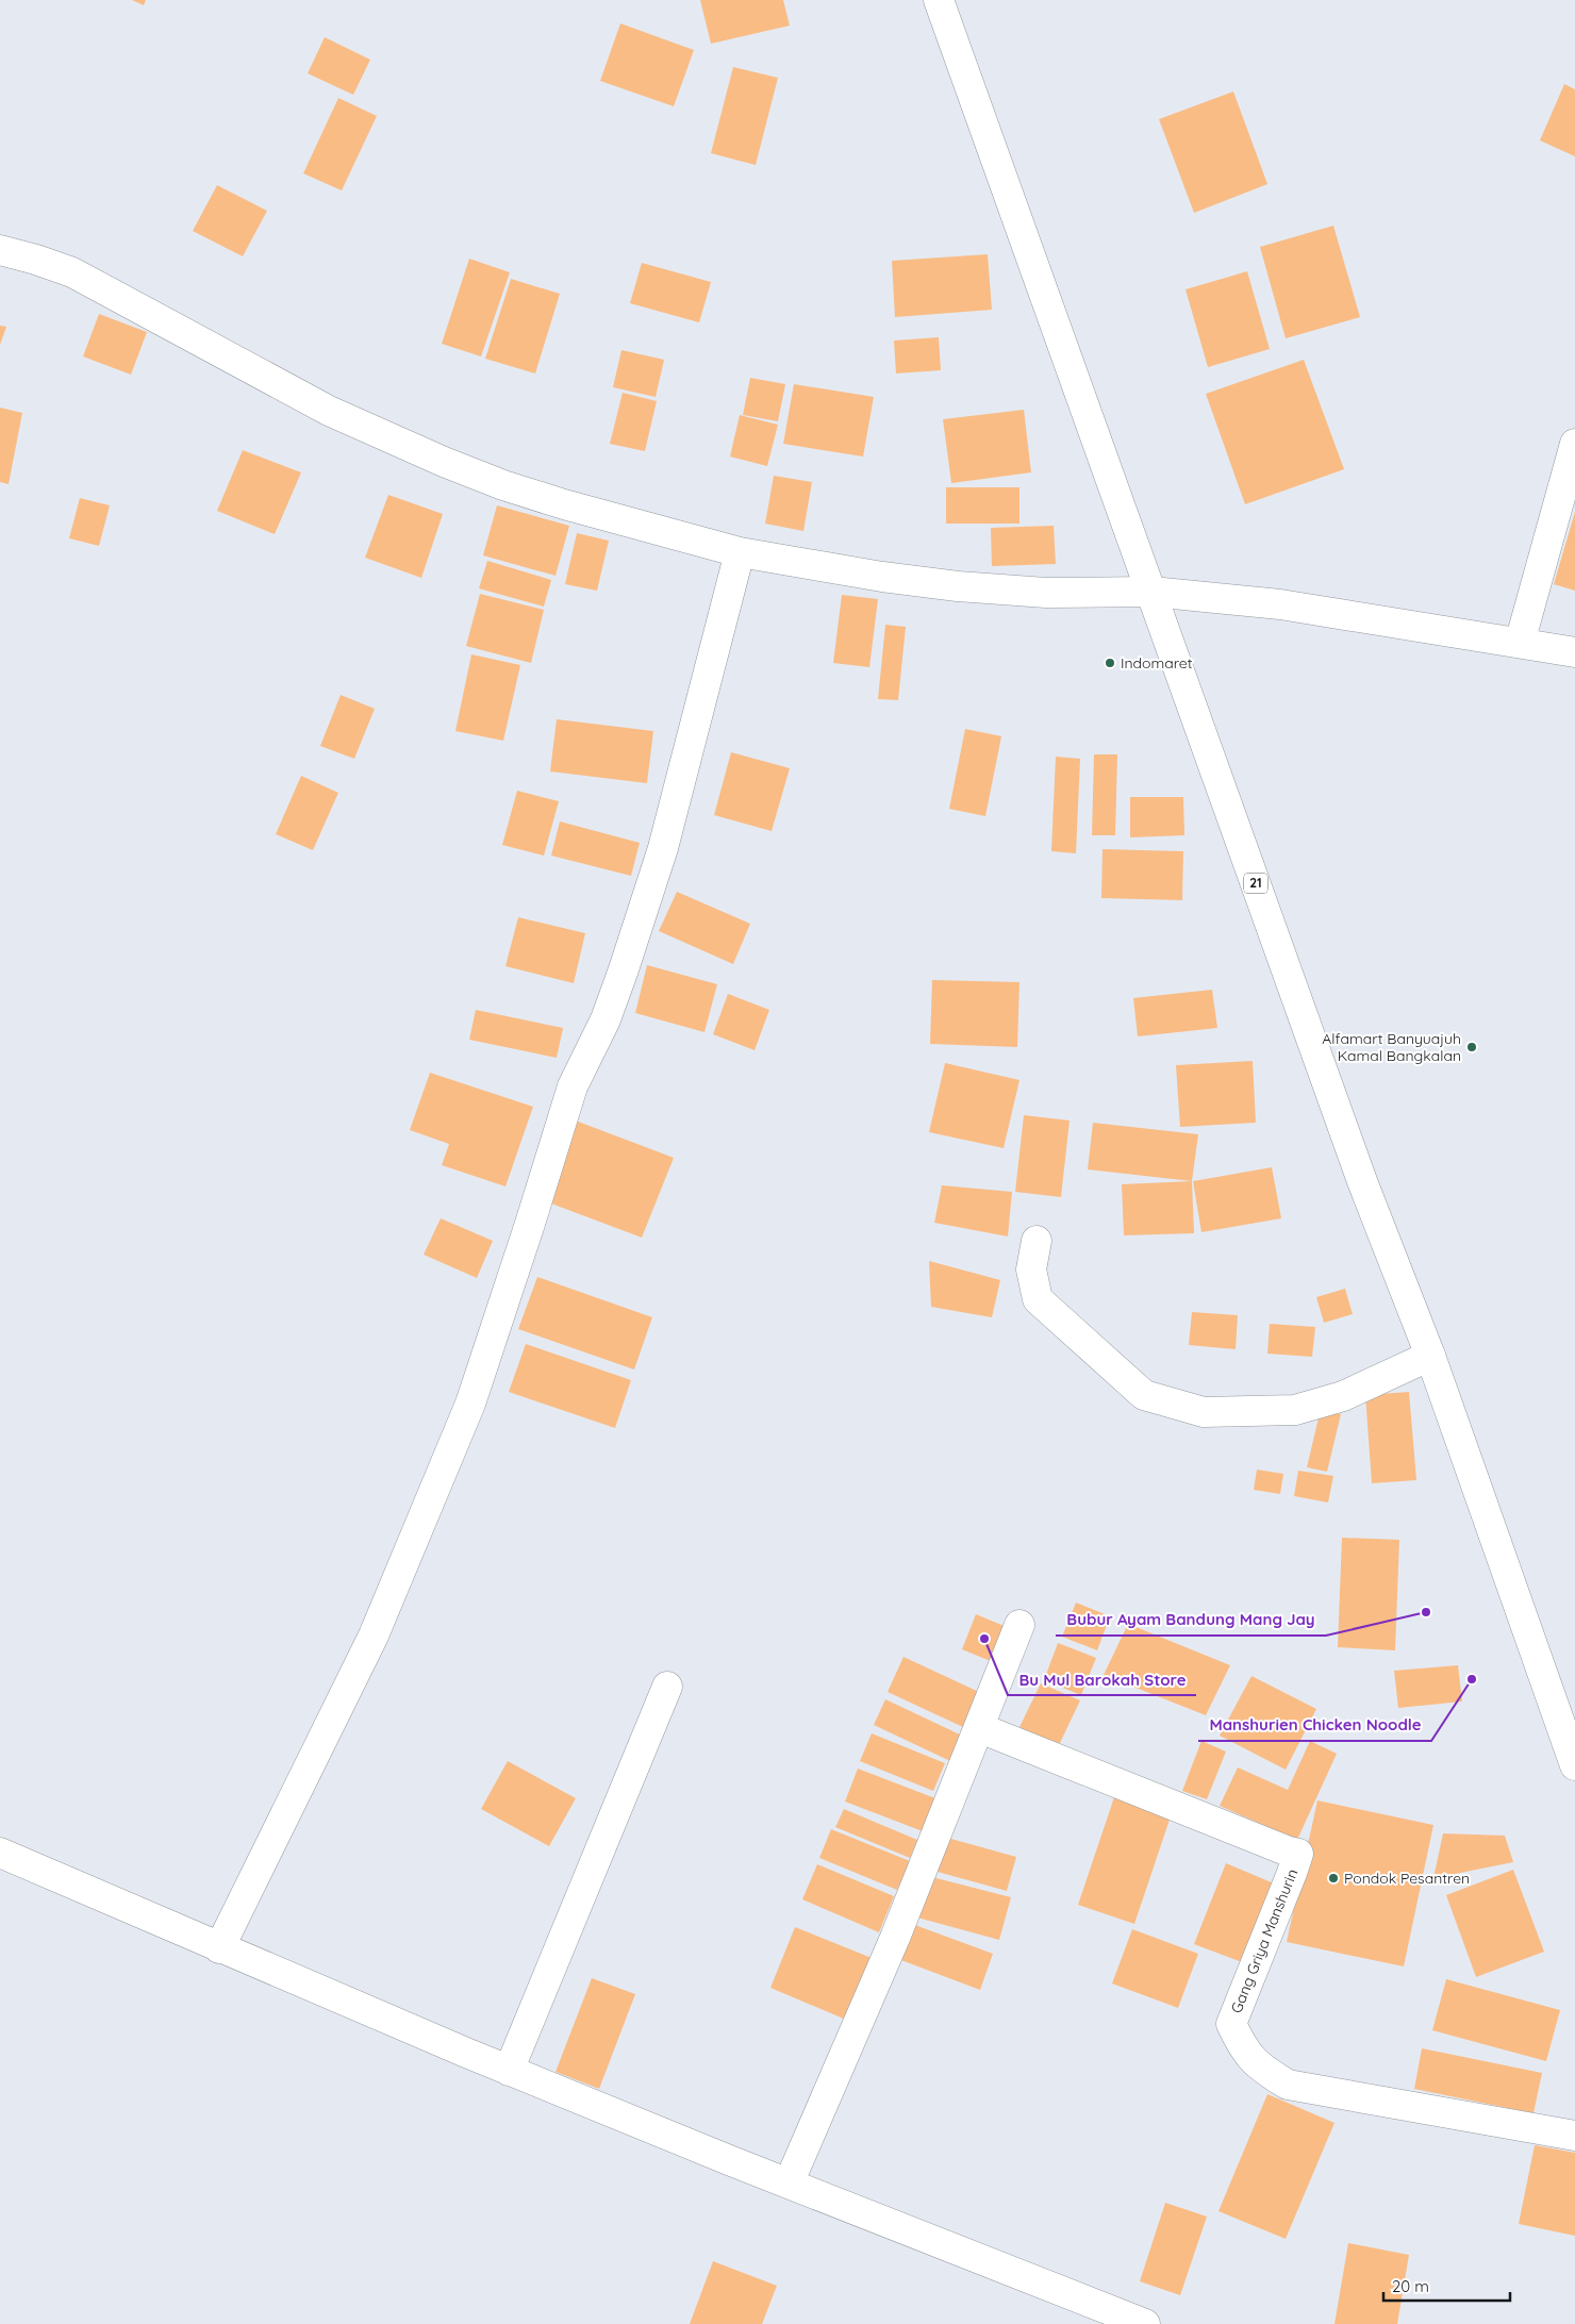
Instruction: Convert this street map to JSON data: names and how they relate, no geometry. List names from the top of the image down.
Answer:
{
  "streets": {
    "main road": ["21", "Gang Griya Manshurin"]
  },
  "places": [
    "Indomaret",
    "Alfamart Banyuajuh Kamal Bangkalan",
    "Bubur Ayam Bandung Mang Jay",
    "Bu Mul Barokah Store",
    "Manshurien Chicken Noodle",
    "Pondok Pesantren"
  ],
  "scale_bar": "20 m"
}
